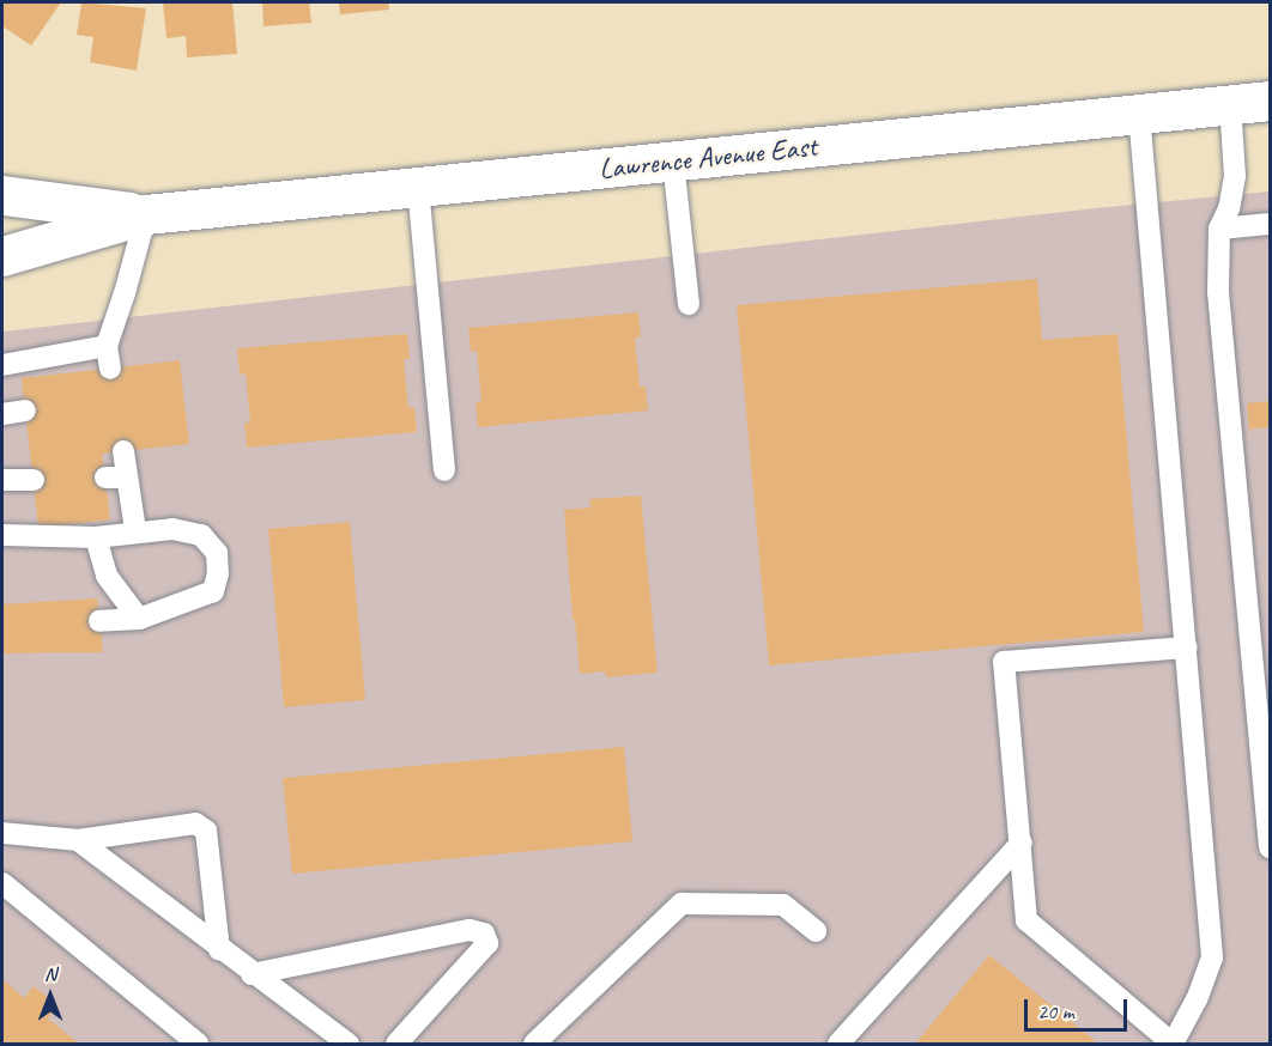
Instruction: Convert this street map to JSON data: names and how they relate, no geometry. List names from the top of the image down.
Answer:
{
  "streets": {
    "main road": ["Lawrence Avenue East"]
  },
  "scale_bar": "20 m",
  "north": "top"
}
